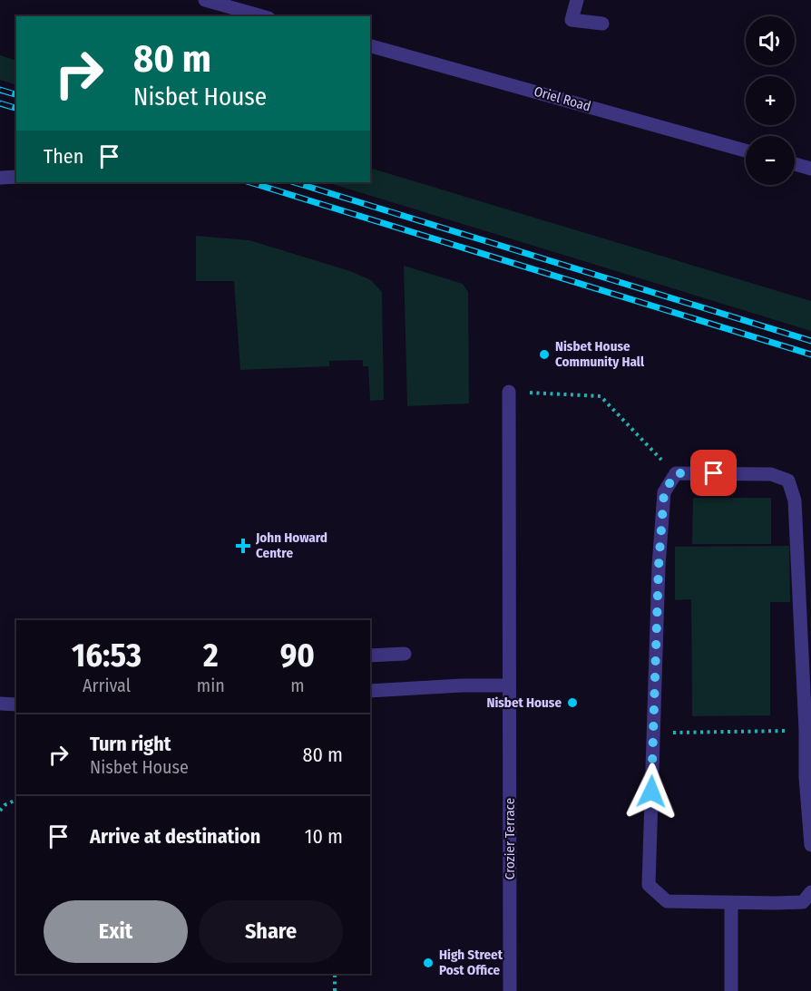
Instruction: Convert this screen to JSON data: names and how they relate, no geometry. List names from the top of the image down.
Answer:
{
  "streets": {
    "street": ["Oriel Road", "Crozier Terrace"]
  },
  "places": {
    "other": ["Nisbet House Community Hall", "Nisbet House", "High Street Post Office"],
    "health": ["John Howard Centre"]
  },
  "page": {
    "map_buttons": ["+", "−"],
    "turn": ["80 m", "Nisbet House"],
    "then": "Then",
    "eta": [
      "16:53",
      "Arrival",
      "2",
      "min",
      "90",
      "m"
    ],
    "list": [
      {
        "name": "Turn right",
        "note": "Nisbet House",
        "value": "80 m"
      },
      {
        "name": "Arrive at destination",
        "value": "10 m"
      }
    ],
    "buttons": ["Exit", "Share"]
  }
}
